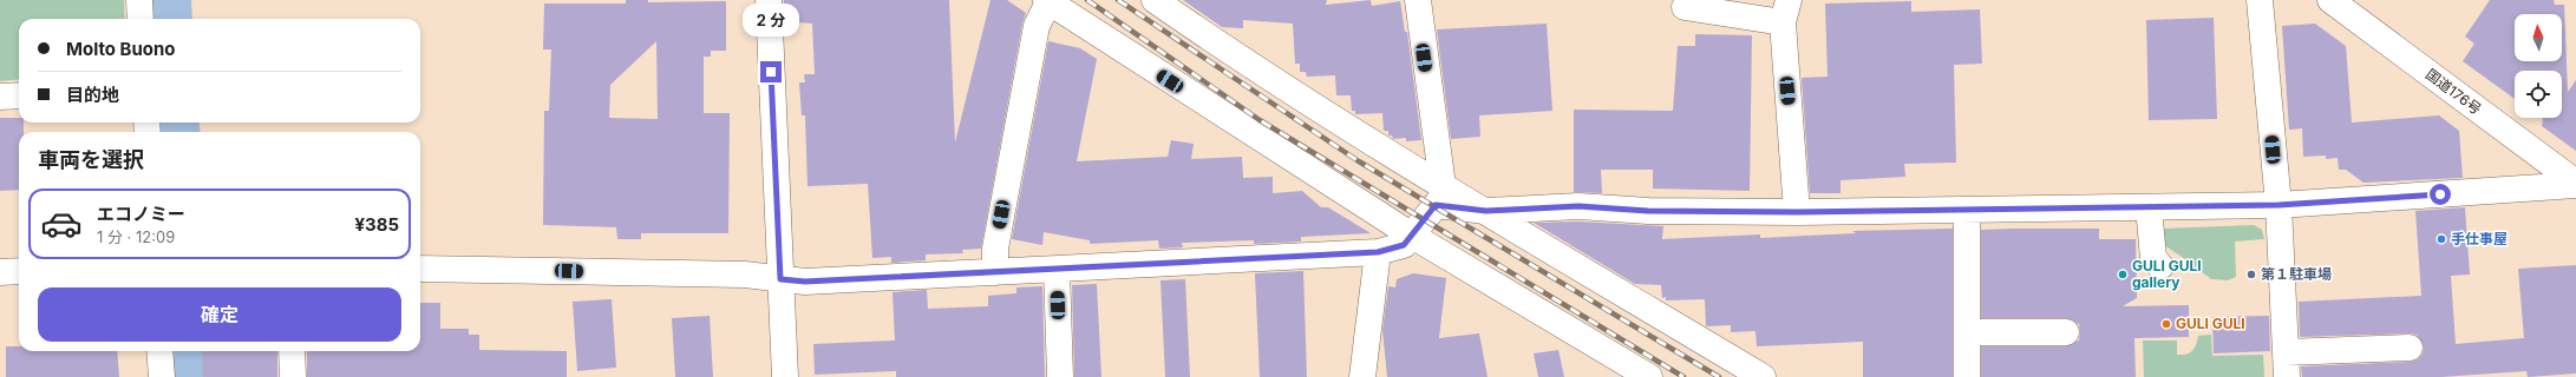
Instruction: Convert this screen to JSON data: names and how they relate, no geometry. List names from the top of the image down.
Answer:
{
  "streets": {
    "main road": ["国道176号"]
  },
  "places": [
    "手仕事屋",
    "GULI GULI gallery",
    "第１駐車場",
    "GULI GULI"
  ],
  "north": "top",
  "page": {
    "bubble": "2 分",
    "banner": ["Molto Buono", "目的地"],
    "heading": "車両を選択",
    "list": [
      {
        "name": "エコノミー",
        "note": "1 分 · 12:09",
        "value": "¥385"
      }
    ],
    "buttons": "確定"
  }
}
